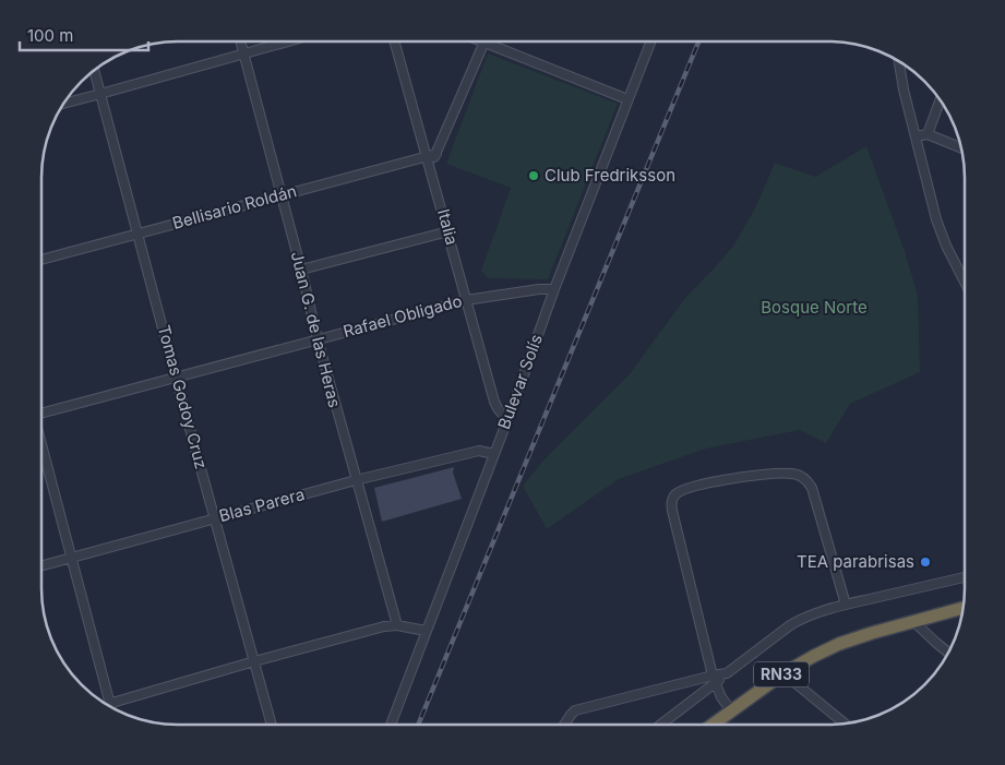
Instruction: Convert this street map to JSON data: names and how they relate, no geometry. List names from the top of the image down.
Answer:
{
  "streets": {
    "highway": ["RN33"],
    "street": [
      "Bellisario Roldán",
      "Italia",
      "Rafael Obligado",
      "Juan G. de las Heras",
      "Bulevar Solís",
      "Tomas Godoy Cruz",
      "Blas Parera"
    ]
  },
  "crossings": [
    ["Bellisario Roldán", "Italia"],
    ["Bellisario Roldán", "Juan G. de las Heras"],
    ["Bellisario Roldán", "Tomas Godoy Cruz"],
    ["Italia", "Rafael Obligado"],
    ["Italia", "Bulevar Solís"],
    ["Rafael Obligado", "Juan G. de las Heras"],
    ["Rafael Obligado", "Bulevar Solís"],
    ["Rafael Obligado", "Tomas Godoy Cruz"],
    ["Juan G. de las Heras", "Blas Parera"],
    ["Bulevar Solís", "Blas Parera"],
    ["Tomas Godoy Cruz", "Blas Parera"]
  ],
  "parks": ["Bosque Norte"],
  "places": ["Club Fredriksson", "TEA parabrisas"],
  "scale_bar": "100 m"
}
